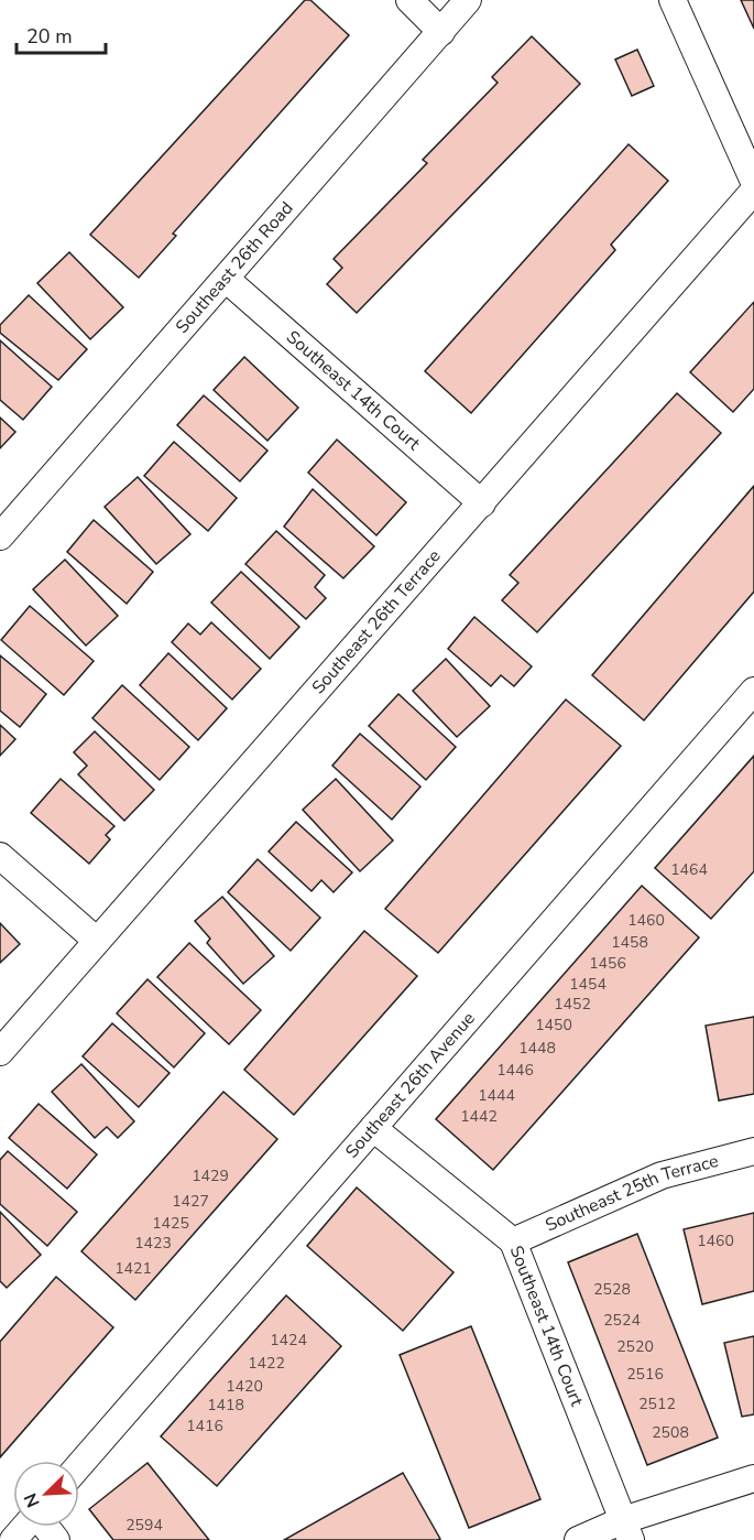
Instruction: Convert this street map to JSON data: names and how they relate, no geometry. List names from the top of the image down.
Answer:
{
  "streets": {
    "street": [
      "Southeast 26th Road",
      "Southeast 14th Court",
      "Southeast 26th Terrace",
      "Southeast 26th Avenue",
      "Southeast 25th Terrace"
    ]
  },
  "crossings": [
    ["Southeast 26th Road", "Southeast 14th Court"],
    ["Southeast 14th Court", "Southeast 26th Terrace"],
    ["Southeast 14th Court", "Southeast 26th Avenue"],
    ["Southeast 14th Court", "Southeast 25th Terrace"]
  ],
  "house_numbers": [
    "1464",
    "1460",
    "1458",
    "1456",
    "1454",
    "1452",
    "1450",
    "1448",
    "1446",
    "1444",
    "1442",
    "1429",
    "1427",
    "1425",
    "1460",
    "1423",
    "1421",
    "2528",
    "2524",
    "1424",
    "2520",
    "1422",
    "2516",
    "1420",
    "2512",
    "1418",
    "1416",
    "2508",
    "2594"
  ],
  "scale_bar": "20 m",
  "north": "bottom left"
}
